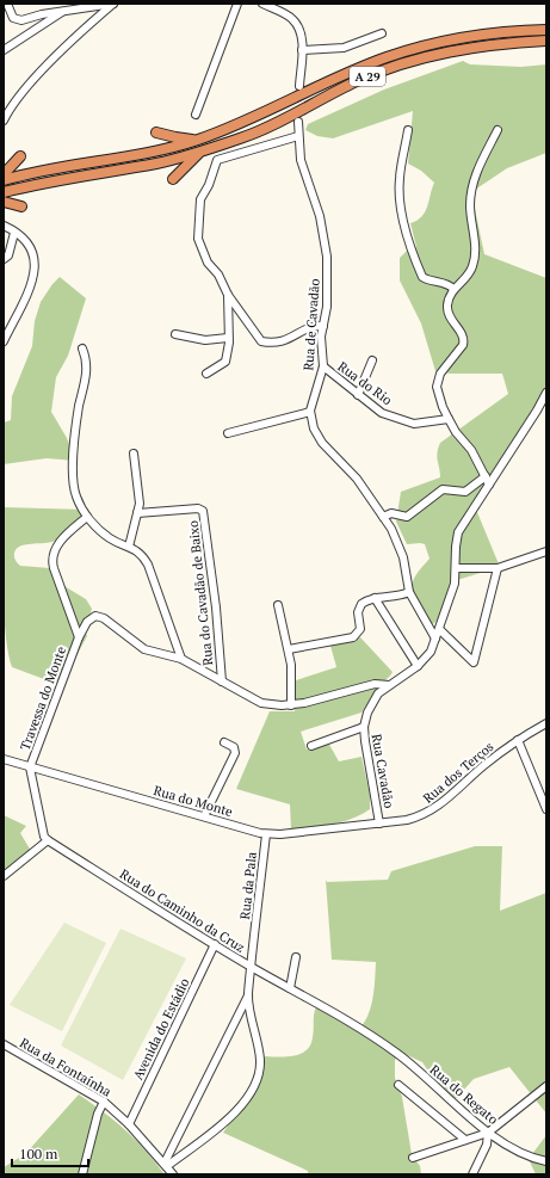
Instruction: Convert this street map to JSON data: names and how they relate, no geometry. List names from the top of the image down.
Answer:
{
  "streets": {
    "highway": ["A 29"],
    "street": [
      "Rua de Cavadão",
      "Rua do Rio",
      "Rua do Cavadão de Baixo",
      "Travessa do Monte",
      "Rua Cavadão",
      "Rua dos Terços",
      "Rua do Monte",
      "Rua da Pala",
      "Rua do Caminho da Cruz",
      "Avenida do Estádio",
      "Rua da Fontaínha",
      "Rua do Regato"
    ]
  },
  "crossings": [
    ["Rua de Cavadão", "Rua do Rio"],
    ["Travessa do Monte", "Rua do Monte"],
    ["Rua Cavadão", "Rua dos Terços"],
    ["Rua Cavadão", "Rua do Monte"],
    ["Rua dos Terços", "Rua do Monte"],
    ["Rua do Monte", "Rua da Pala"],
    ["Rua da Pala", "Rua do Caminho da Cruz"],
    ["Rua do Caminho da Cruz", "Avenida do Estádio"],
    ["Rua do Caminho da Cruz", "Rua do Regato"],
    ["Avenida do Estádio", "Rua da Fontaínha"]
  ],
  "scale_bar": "100 m"
}
